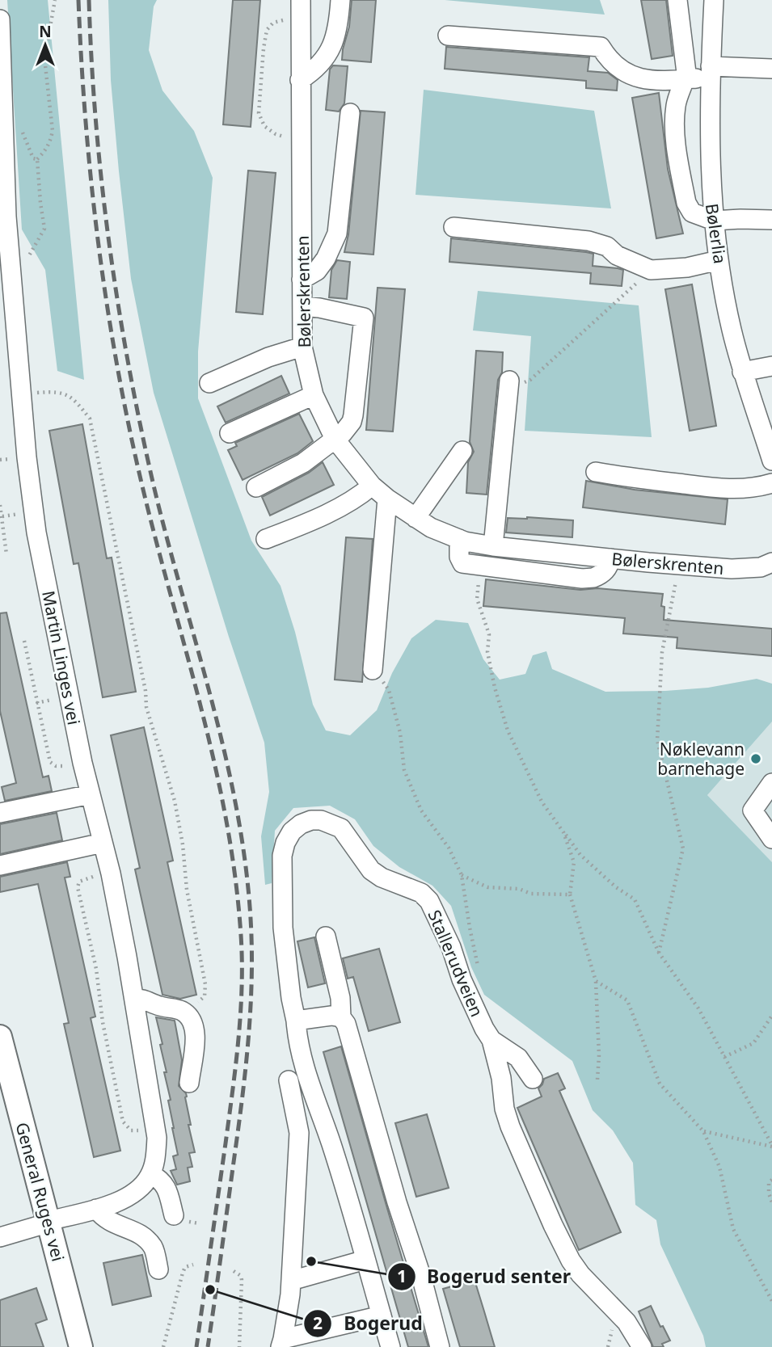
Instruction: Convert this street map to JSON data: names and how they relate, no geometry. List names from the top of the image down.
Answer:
{
  "streets": {
    "main road": ["General Ruges vei"],
    "street": [
      "Bølerlia",
      "Bølerskrenten",
      "Martin Linges vei",
      "Stallerudveien"
    ]
  },
  "places": ["Nøklevann barnehage", "Bogerud senter", "Bogerud"],
  "north": "top"
}
